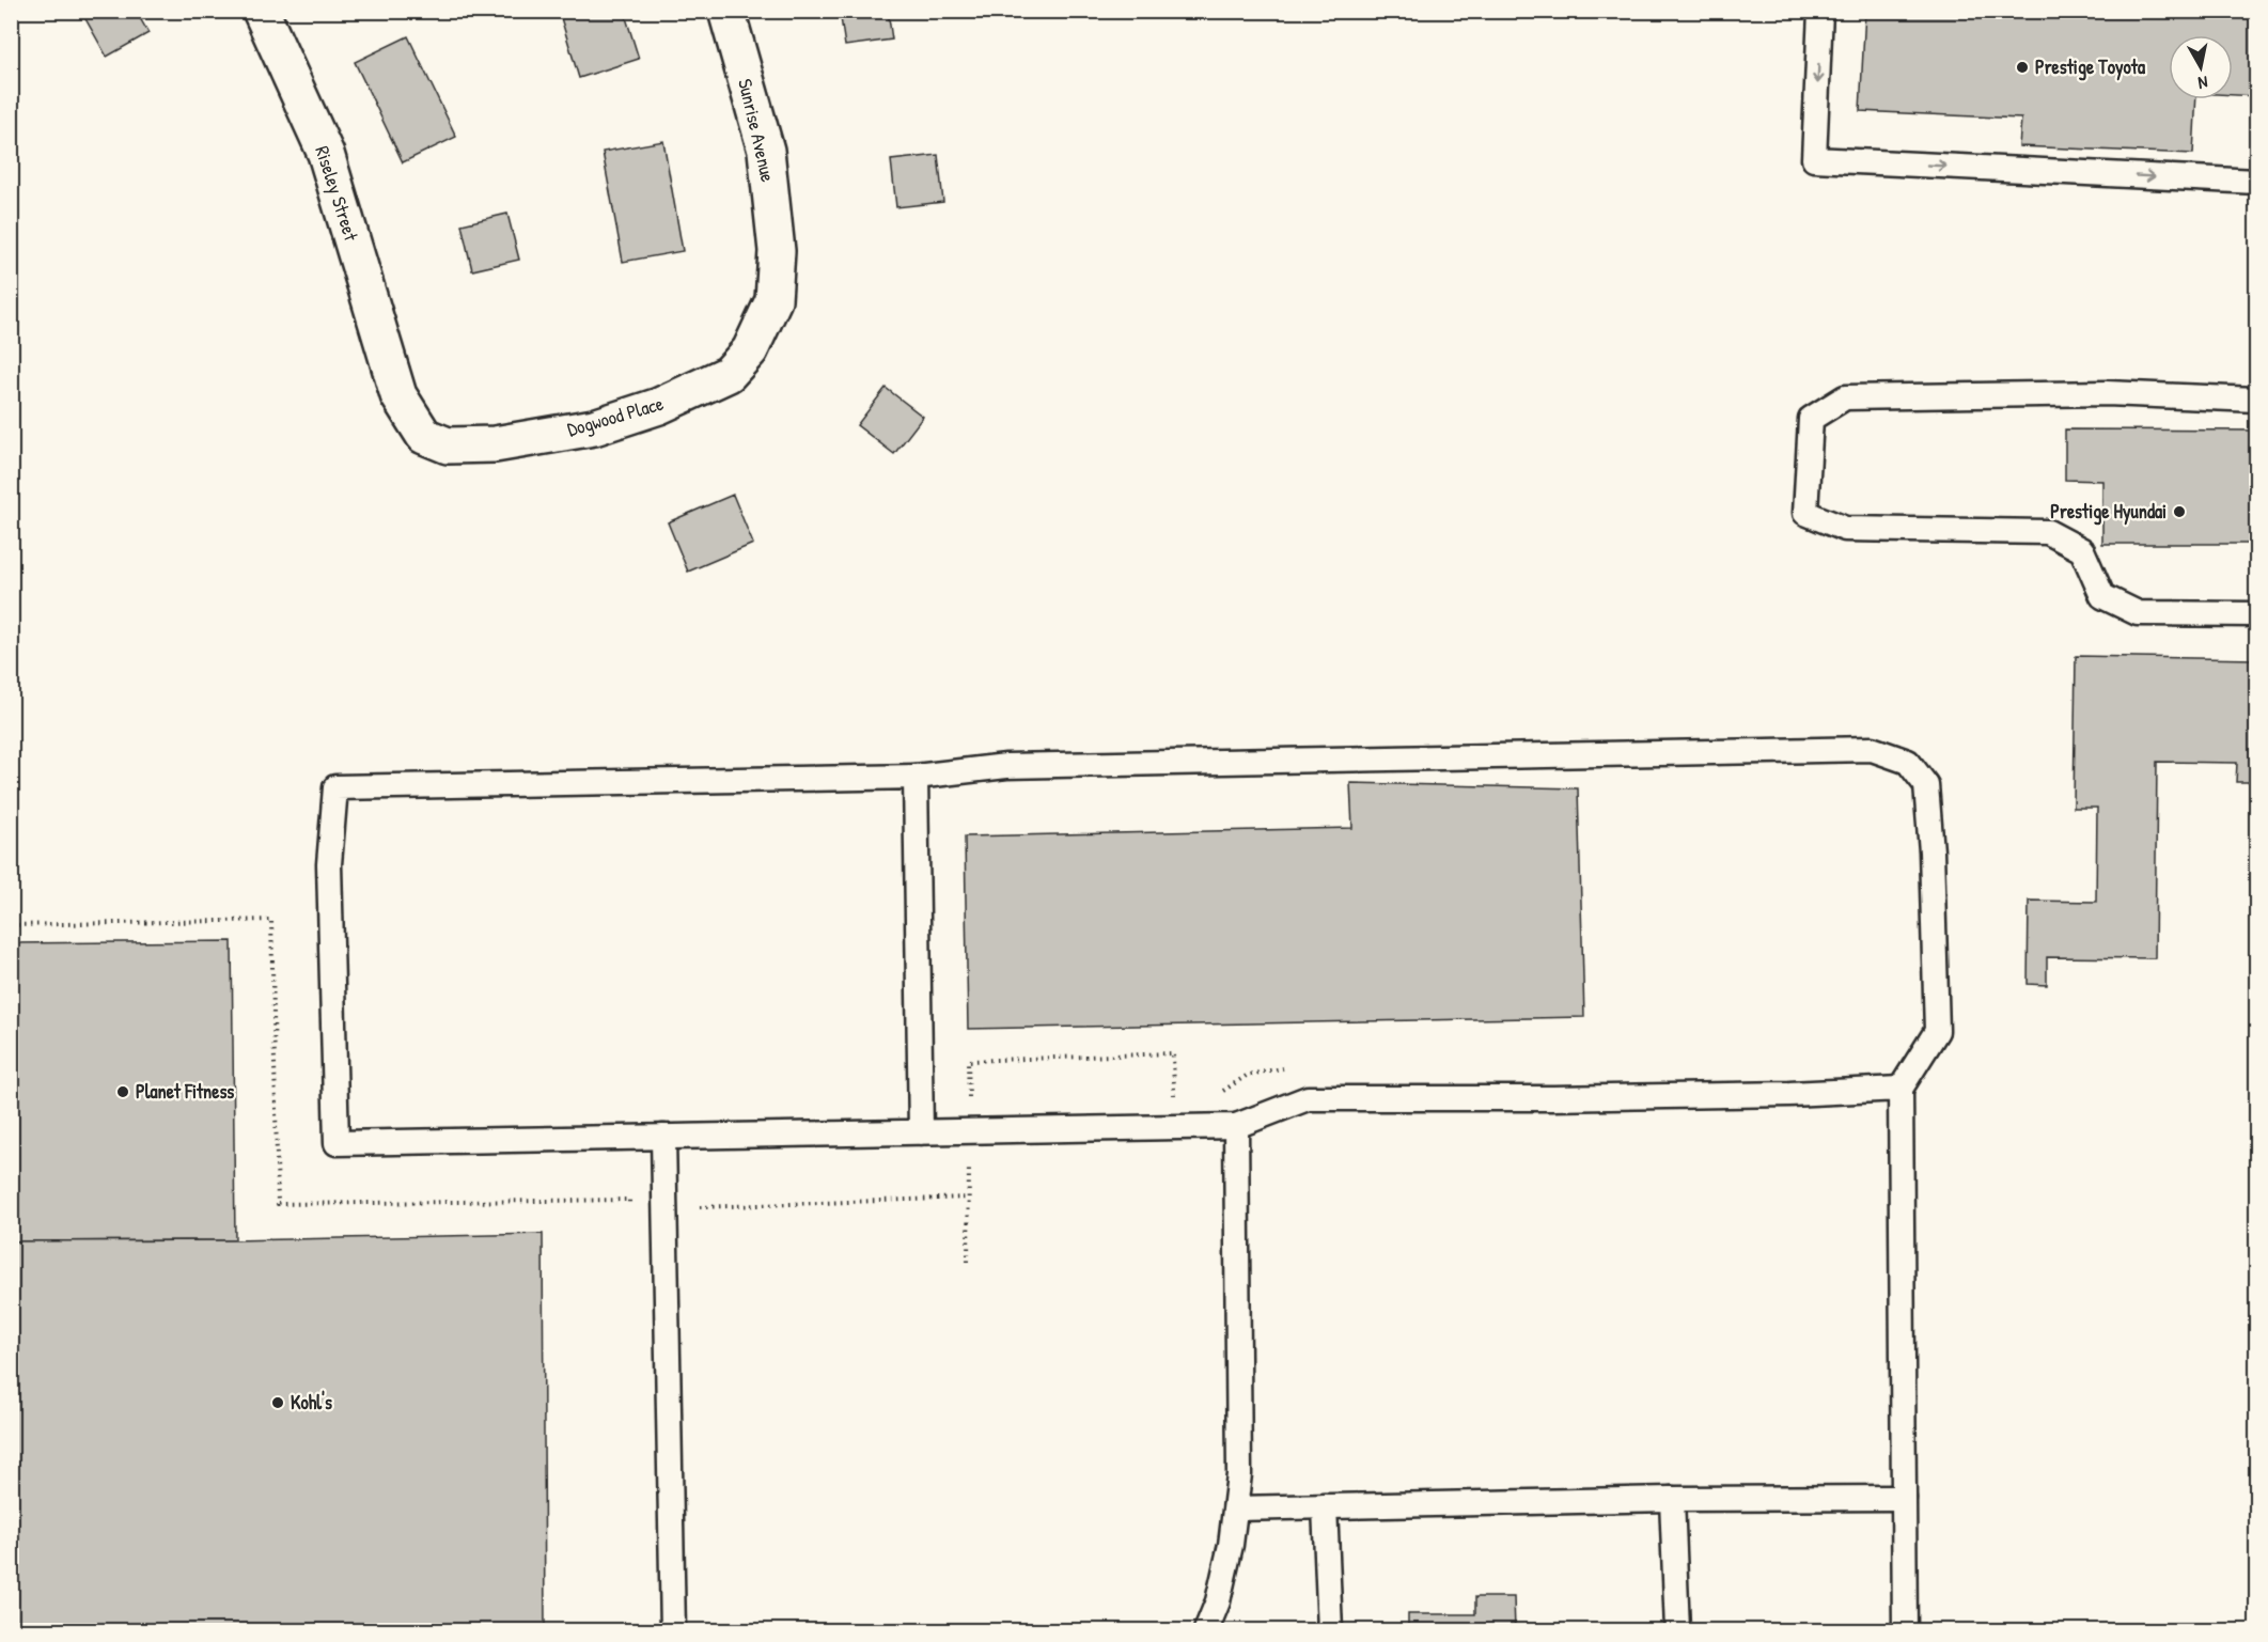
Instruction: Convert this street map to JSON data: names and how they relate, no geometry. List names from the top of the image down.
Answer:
{
  "streets": {
    "street": ["Sunrise Avenue", "Riseley Street", "Dogwood Place"]
  },
  "crossings": [
    ["Sunrise Avenue", "Dogwood Place"],
    ["Riseley Street", "Dogwood Place"]
  ],
  "places": [
    "Prestige Toyota",
    "Prestige Hyundai",
    "Planet Fitness",
    "Kohl's"
  ],
  "north": "bottom"
}
